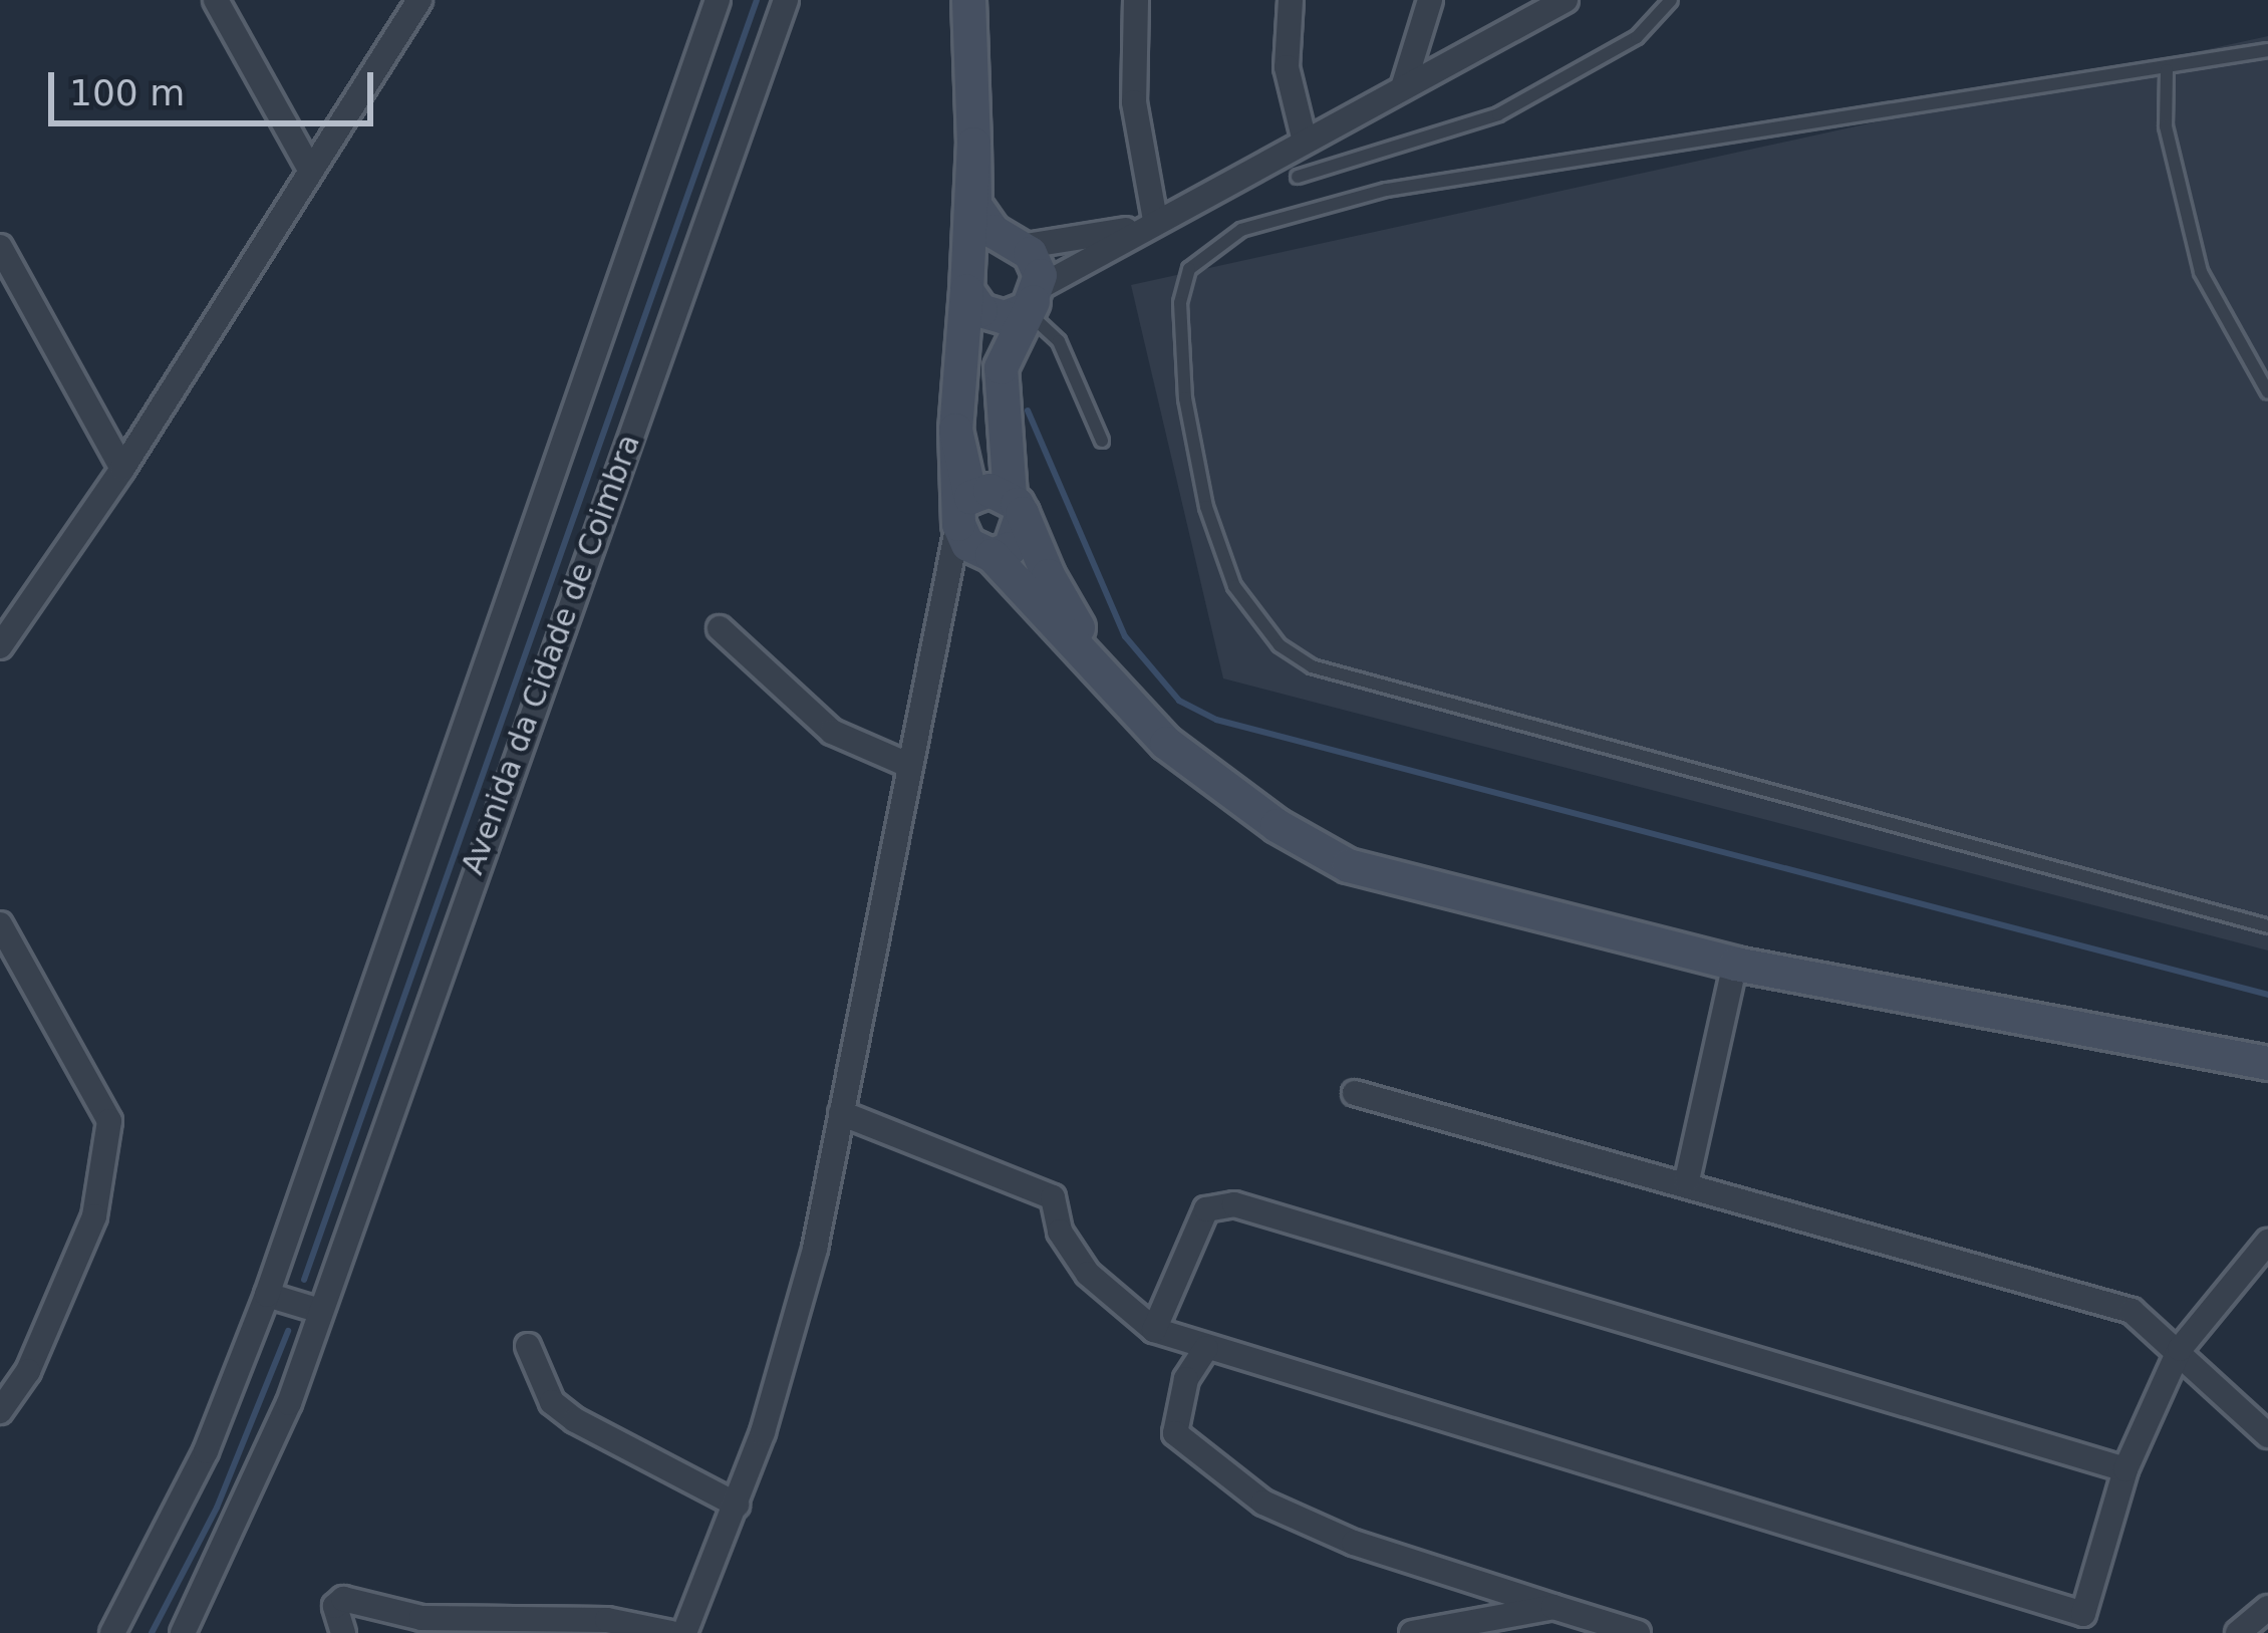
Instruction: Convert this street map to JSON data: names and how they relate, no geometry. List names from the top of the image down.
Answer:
{
  "streets": {
    "street": ["Avenida da Cidade de Coimbra"]
  },
  "scale_bar": "100 m"
}
